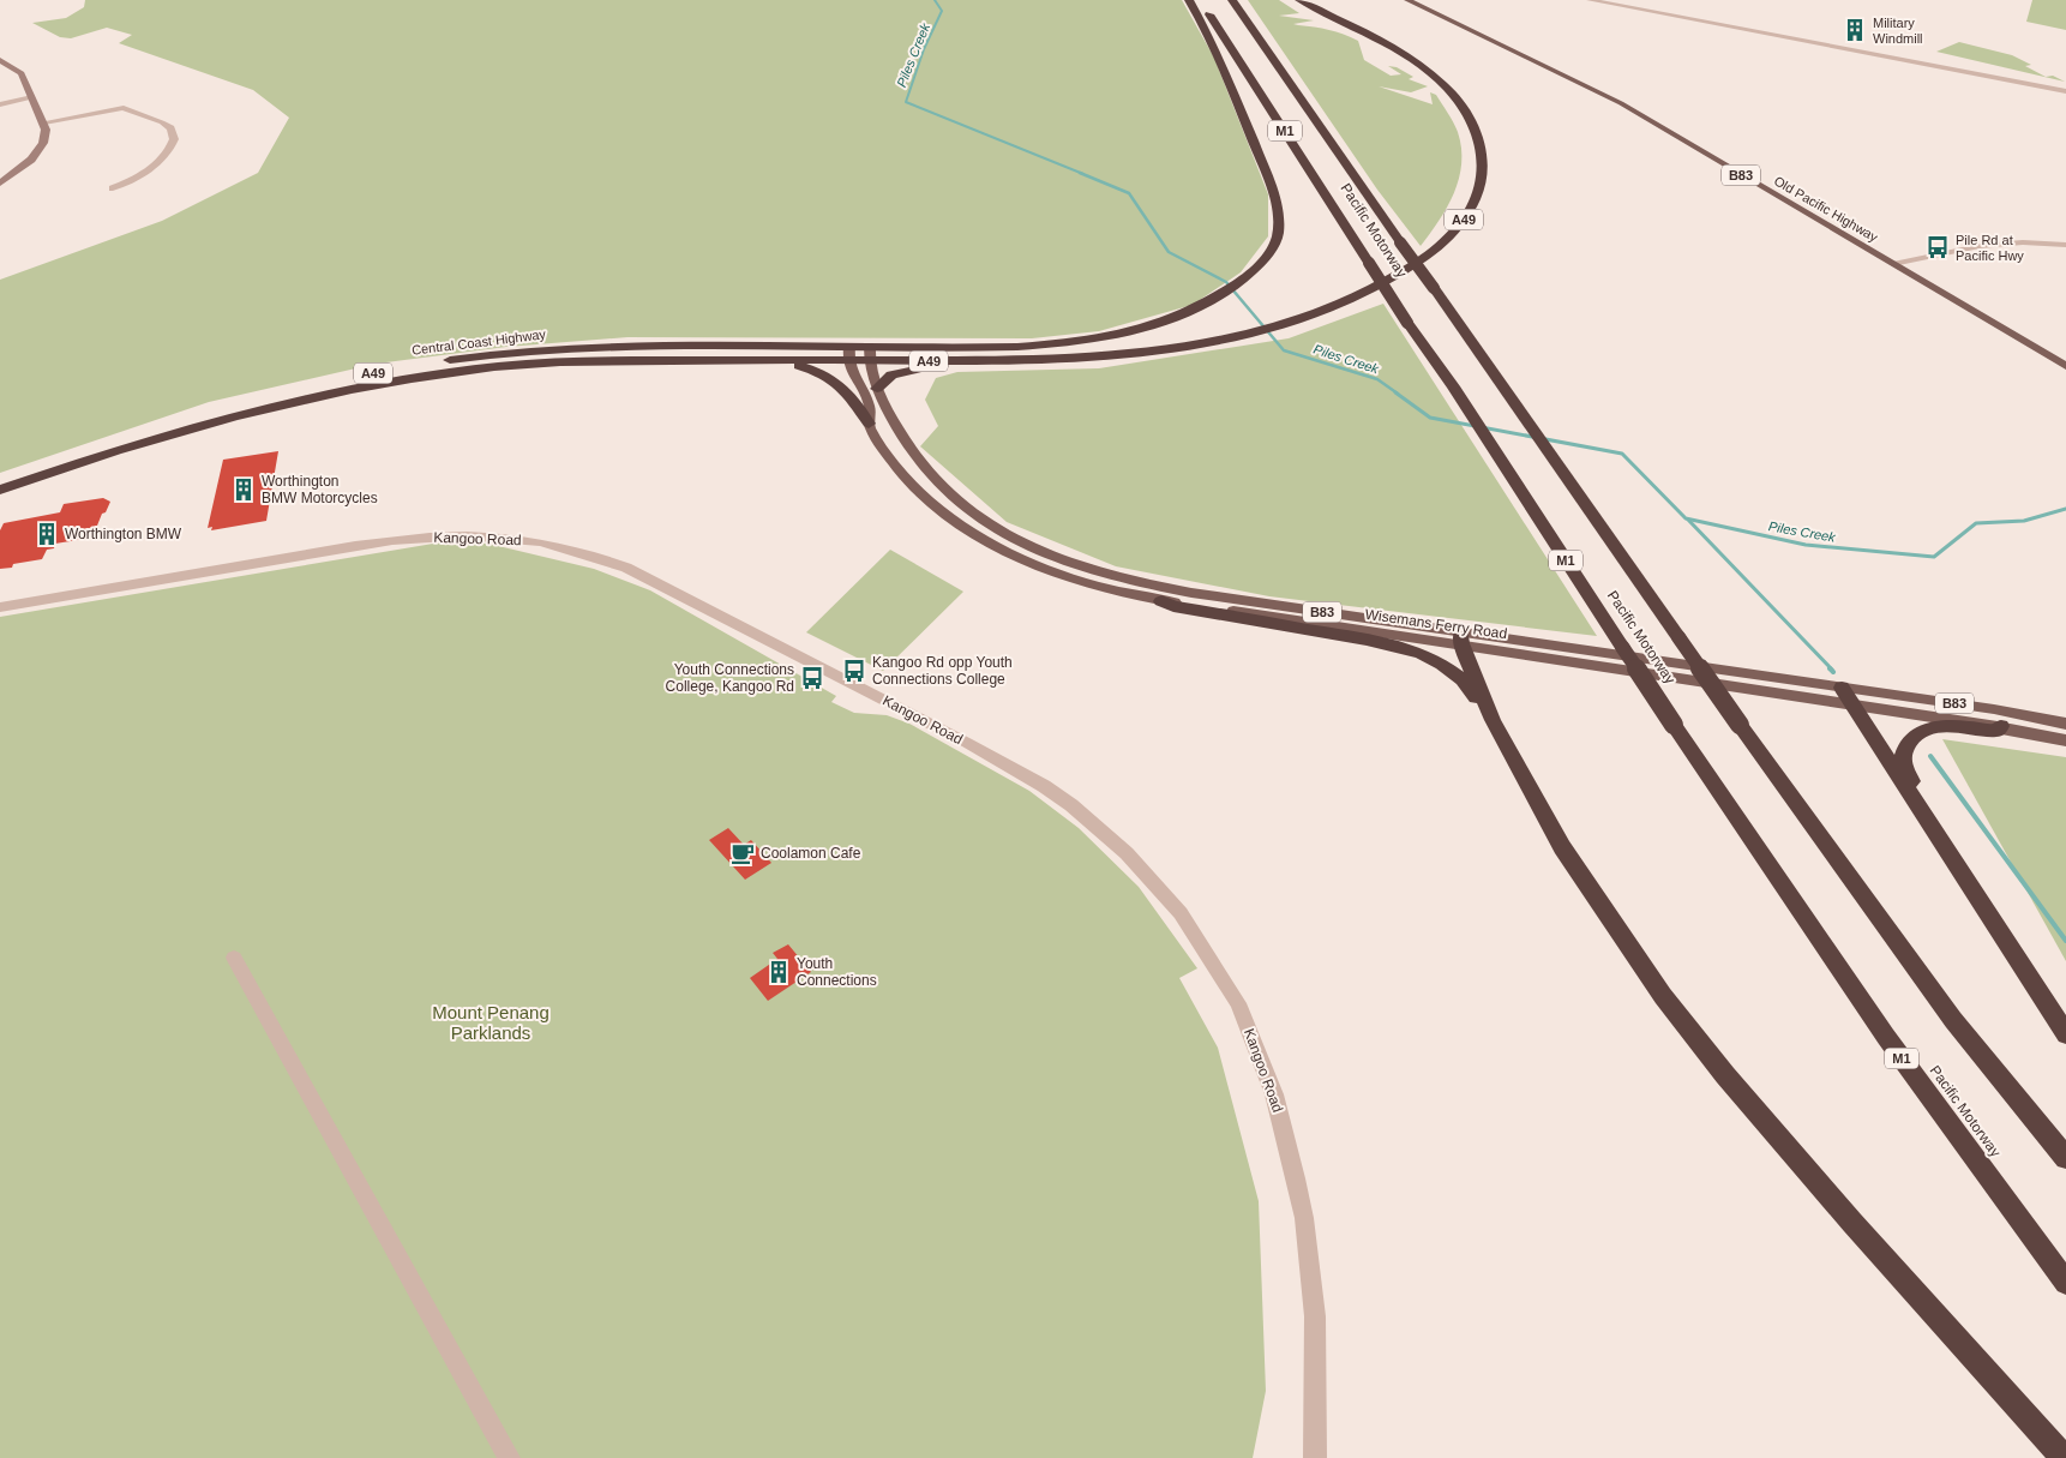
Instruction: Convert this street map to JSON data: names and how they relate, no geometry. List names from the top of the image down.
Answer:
{
  "streets": {
    "highway": [
      "M1",
      "A49",
      "Pacific Motorway",
      "Central Coast Highway"
    ],
    "main road": ["B83", "Old Pacific Highway", "Wisemans Ferry Road"],
    "street": ["Kangoo Road"]
  },
  "crossings": [
    ["A49", "Central Coast Highway"],
    ["A49", "Wisemans Ferry Road"],
    ["Central Coast Highway", "Wisemans Ferry Road"]
  ],
  "water": ["Piles Creek"],
  "parks": ["Mount Penang Parklands"],
  "places": {
    "building": [
      "Military Windmill",
      "Worthington BMW Motorcycles",
      "Worthington BMW",
      "Youth Connections"
    ],
    "bus stop": ["Pile Rd at Pacific Hwy", "Kangoo Rd opp Youth Connections College", "Youth Connections College, Kangoo Rd"],
    "cafe": ["Coolamon Cafe"]
  }
}
